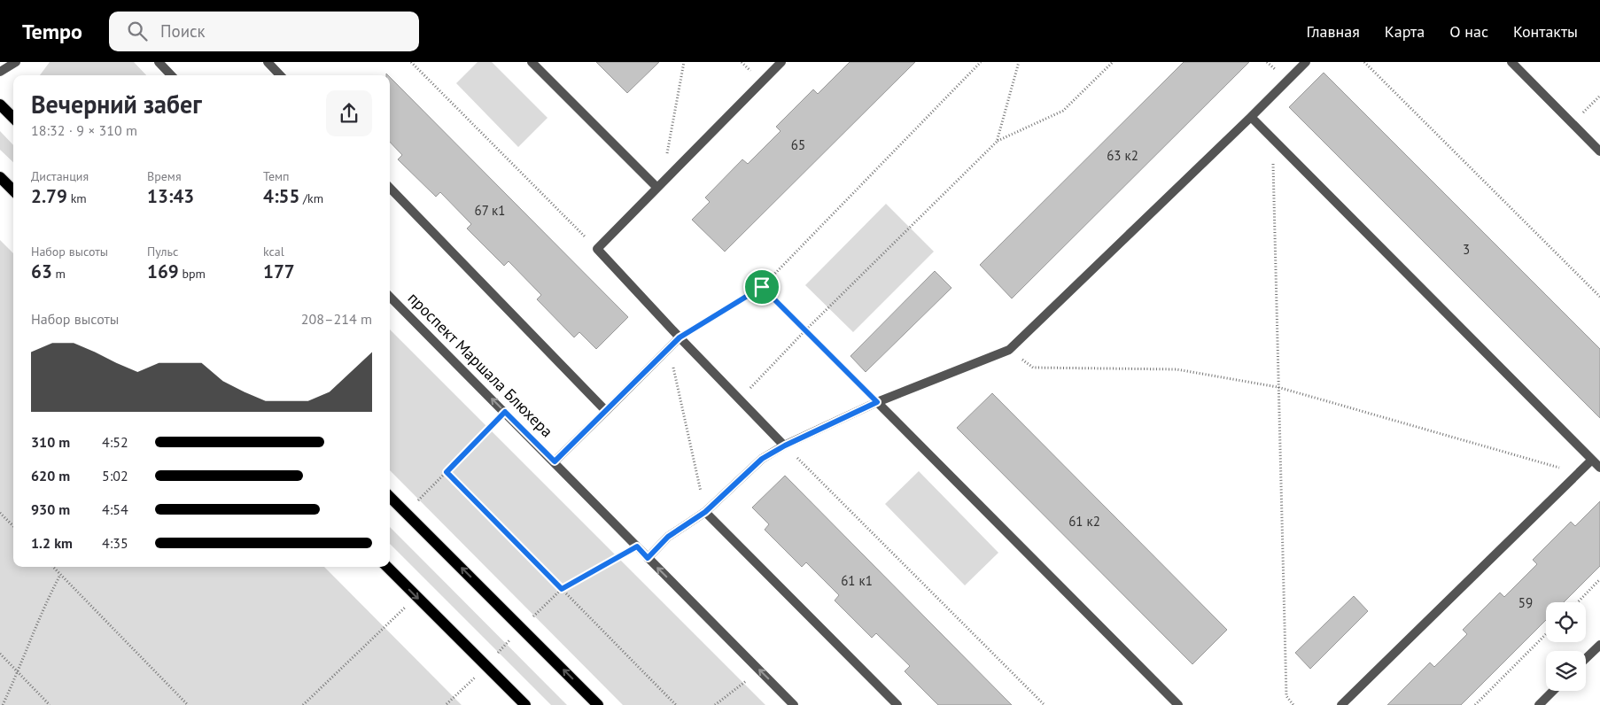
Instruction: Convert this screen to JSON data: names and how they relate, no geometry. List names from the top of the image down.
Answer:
{
  "streets": {
    "street": ["проспект Маршала Блюхера"]
  },
  "house_numbers": [
    "65",
    "63 к2",
    "67 к1",
    "3",
    "61 к2",
    "61 к1",
    "59"
  ],
  "page": {
    "header": "Tempo",
    "search": "Поиск",
    "nav": [
      "Главная",
      "Карта",
      "О нас",
      "Контакты"
    ],
    "heading": ["Вечерний забег", "18:32 · 9 × 310 m"],
    "stats": [
      ["Дистанция", "2.79 km"],
      ["Время", "13:43"],
      ["Темп", "4:55 /km"],
      ["Набор высоты", "63 m"],
      ["Пульс", "169 bpm"],
      ["kcal", "177"]
    ],
    "chart": ["Набор высоты", "208–214 m"],
    "list": [
      {
        "name": "310 m",
        "note": "4:52"
      },
      {
        "name": "620 m",
        "note": "5:02"
      },
      {
        "name": "930 m",
        "note": "4:54"
      },
      {
        "name": "1.2 km",
        "note": "4:35"
      }
    ]
  }
}
